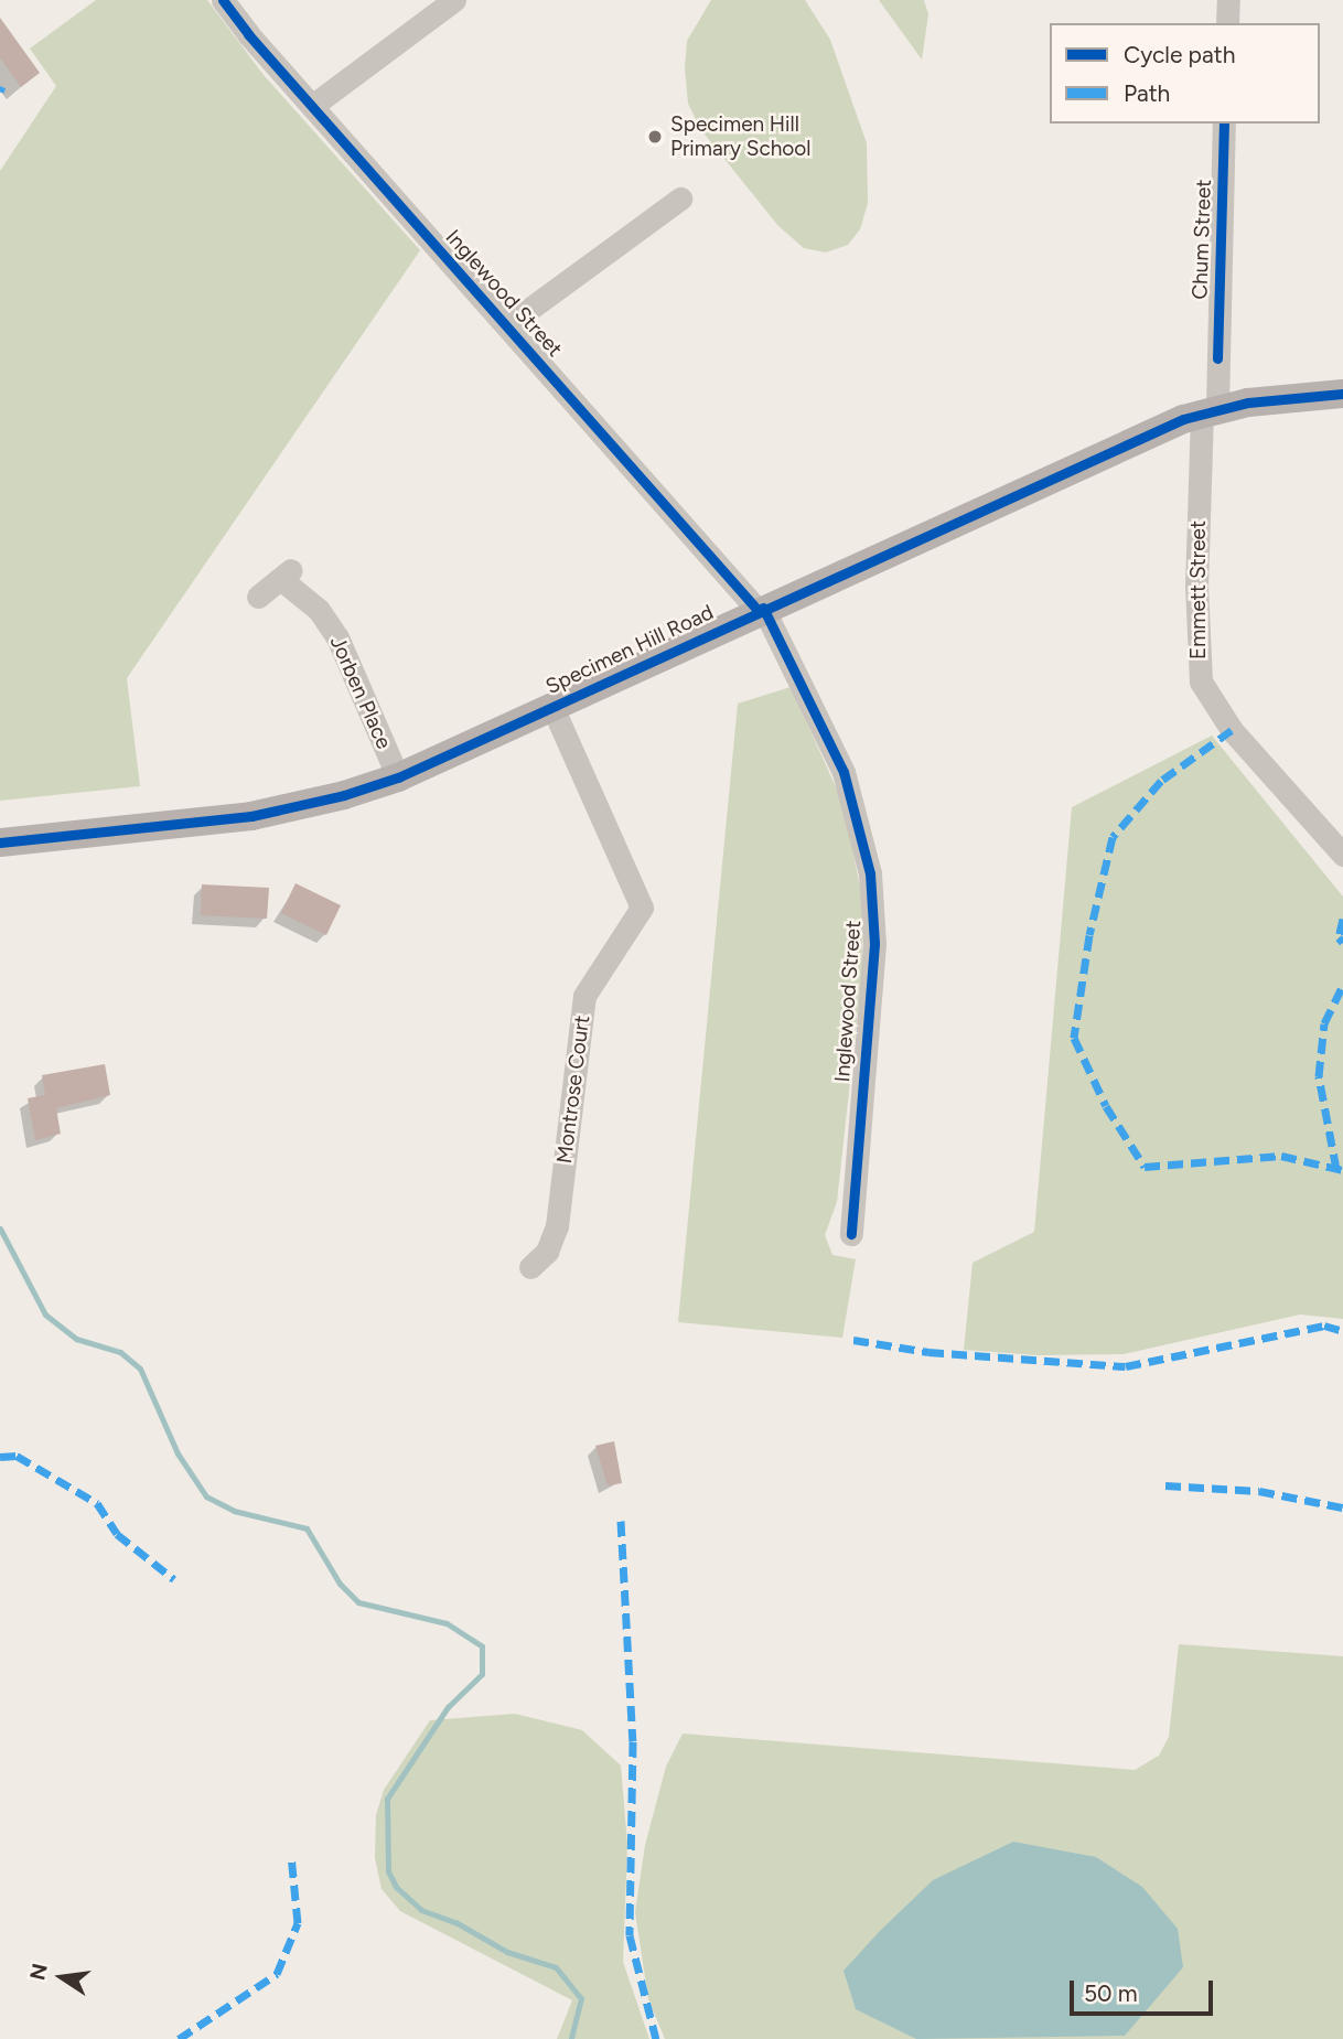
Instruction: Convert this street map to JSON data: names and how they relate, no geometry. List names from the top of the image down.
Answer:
{
  "streets": {
    "main road": ["Specimen Hill Road"],
    "street": [
      "Chum Street",
      "Inglewood Street",
      "Emmett Street",
      "Jorben Place",
      "Montrose Court"
    ]
  },
  "crossings": [
    ["Chum Street", "Emmett Street"],
    ["Chum Street", "Specimen Hill Road"],
    ["Inglewood Street", "Specimen Hill Road"],
    ["Emmett Street", "Specimen Hill Road"],
    ["Specimen Hill Road", "Jorben Place"],
    ["Specimen Hill Road", "Montrose Court"]
  ],
  "places": ["Specimen Hill Primary School"],
  "legend": ["Cycle path", "Path"],
  "scale_bar": "50 m",
  "north": "left"
}
